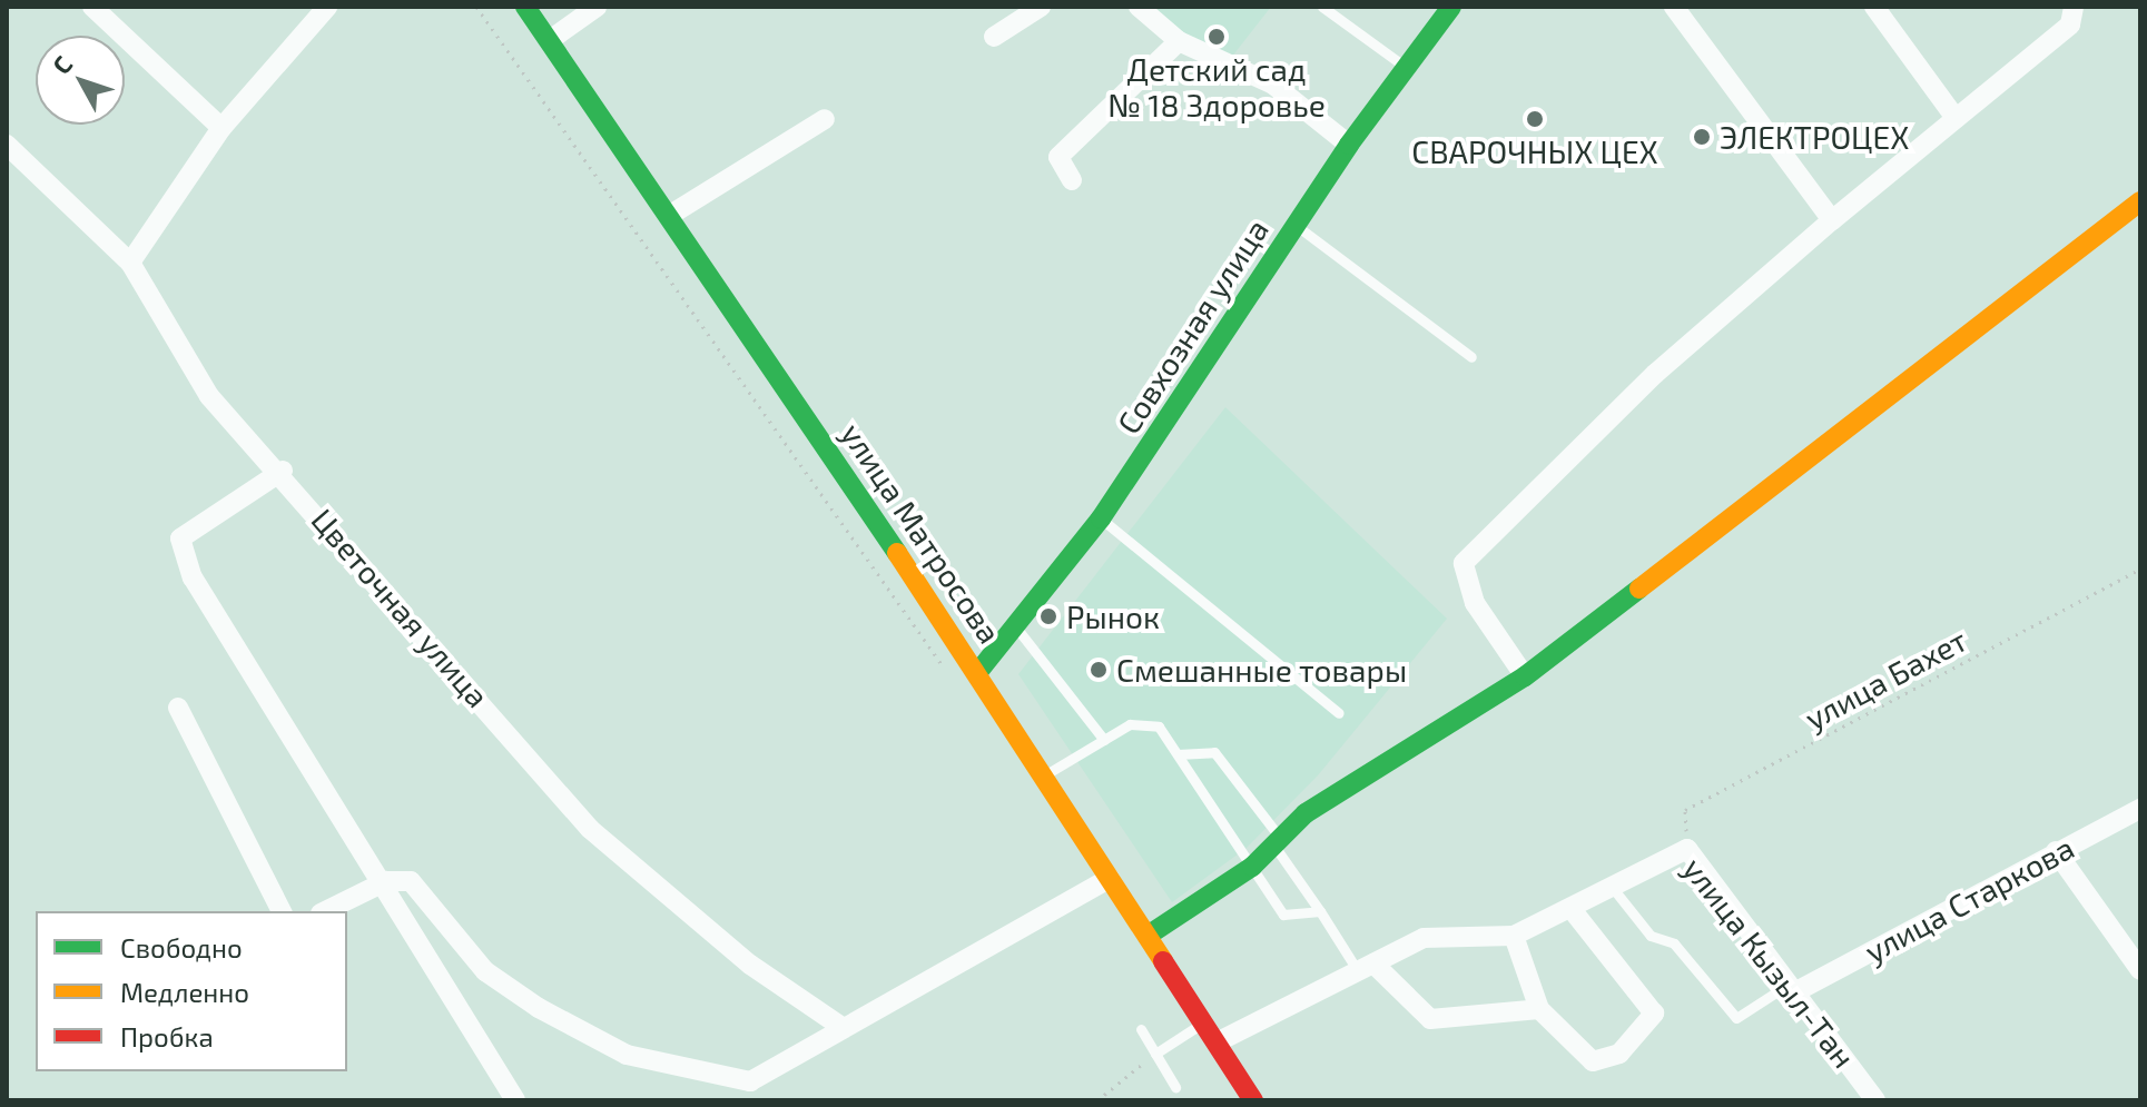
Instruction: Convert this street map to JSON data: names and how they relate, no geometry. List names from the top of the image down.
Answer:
{
  "streets": {
    "street": [
      "Совхозная улица",
      "улица Матросова",
      "Цветочная улица",
      "улица Старкова",
      "улица Кызыл-Тан"
    ],
    "path": ["улица Бахет"]
  },
  "crossings": [
    ["Совхозная улица", "улица Матросова"],
    ["улица Матросова", "улица Кызыл-Тан"],
    ["улица Бахет", "улица Кызыл-Тан"],
    ["улица Старкова", "улица Кызыл-Тан"]
  ],
  "places": [
    "Детский сад № 18 Здоровье",
    "СВАРОЧНЫХ ЦЕХ",
    "ЭЛЕКТРОЦЕХ",
    "Рынок",
    "Смешанные товары"
  ],
  "legend": ["Свободно", "Медленно", "Пробка"],
  "north": "top left"
}
